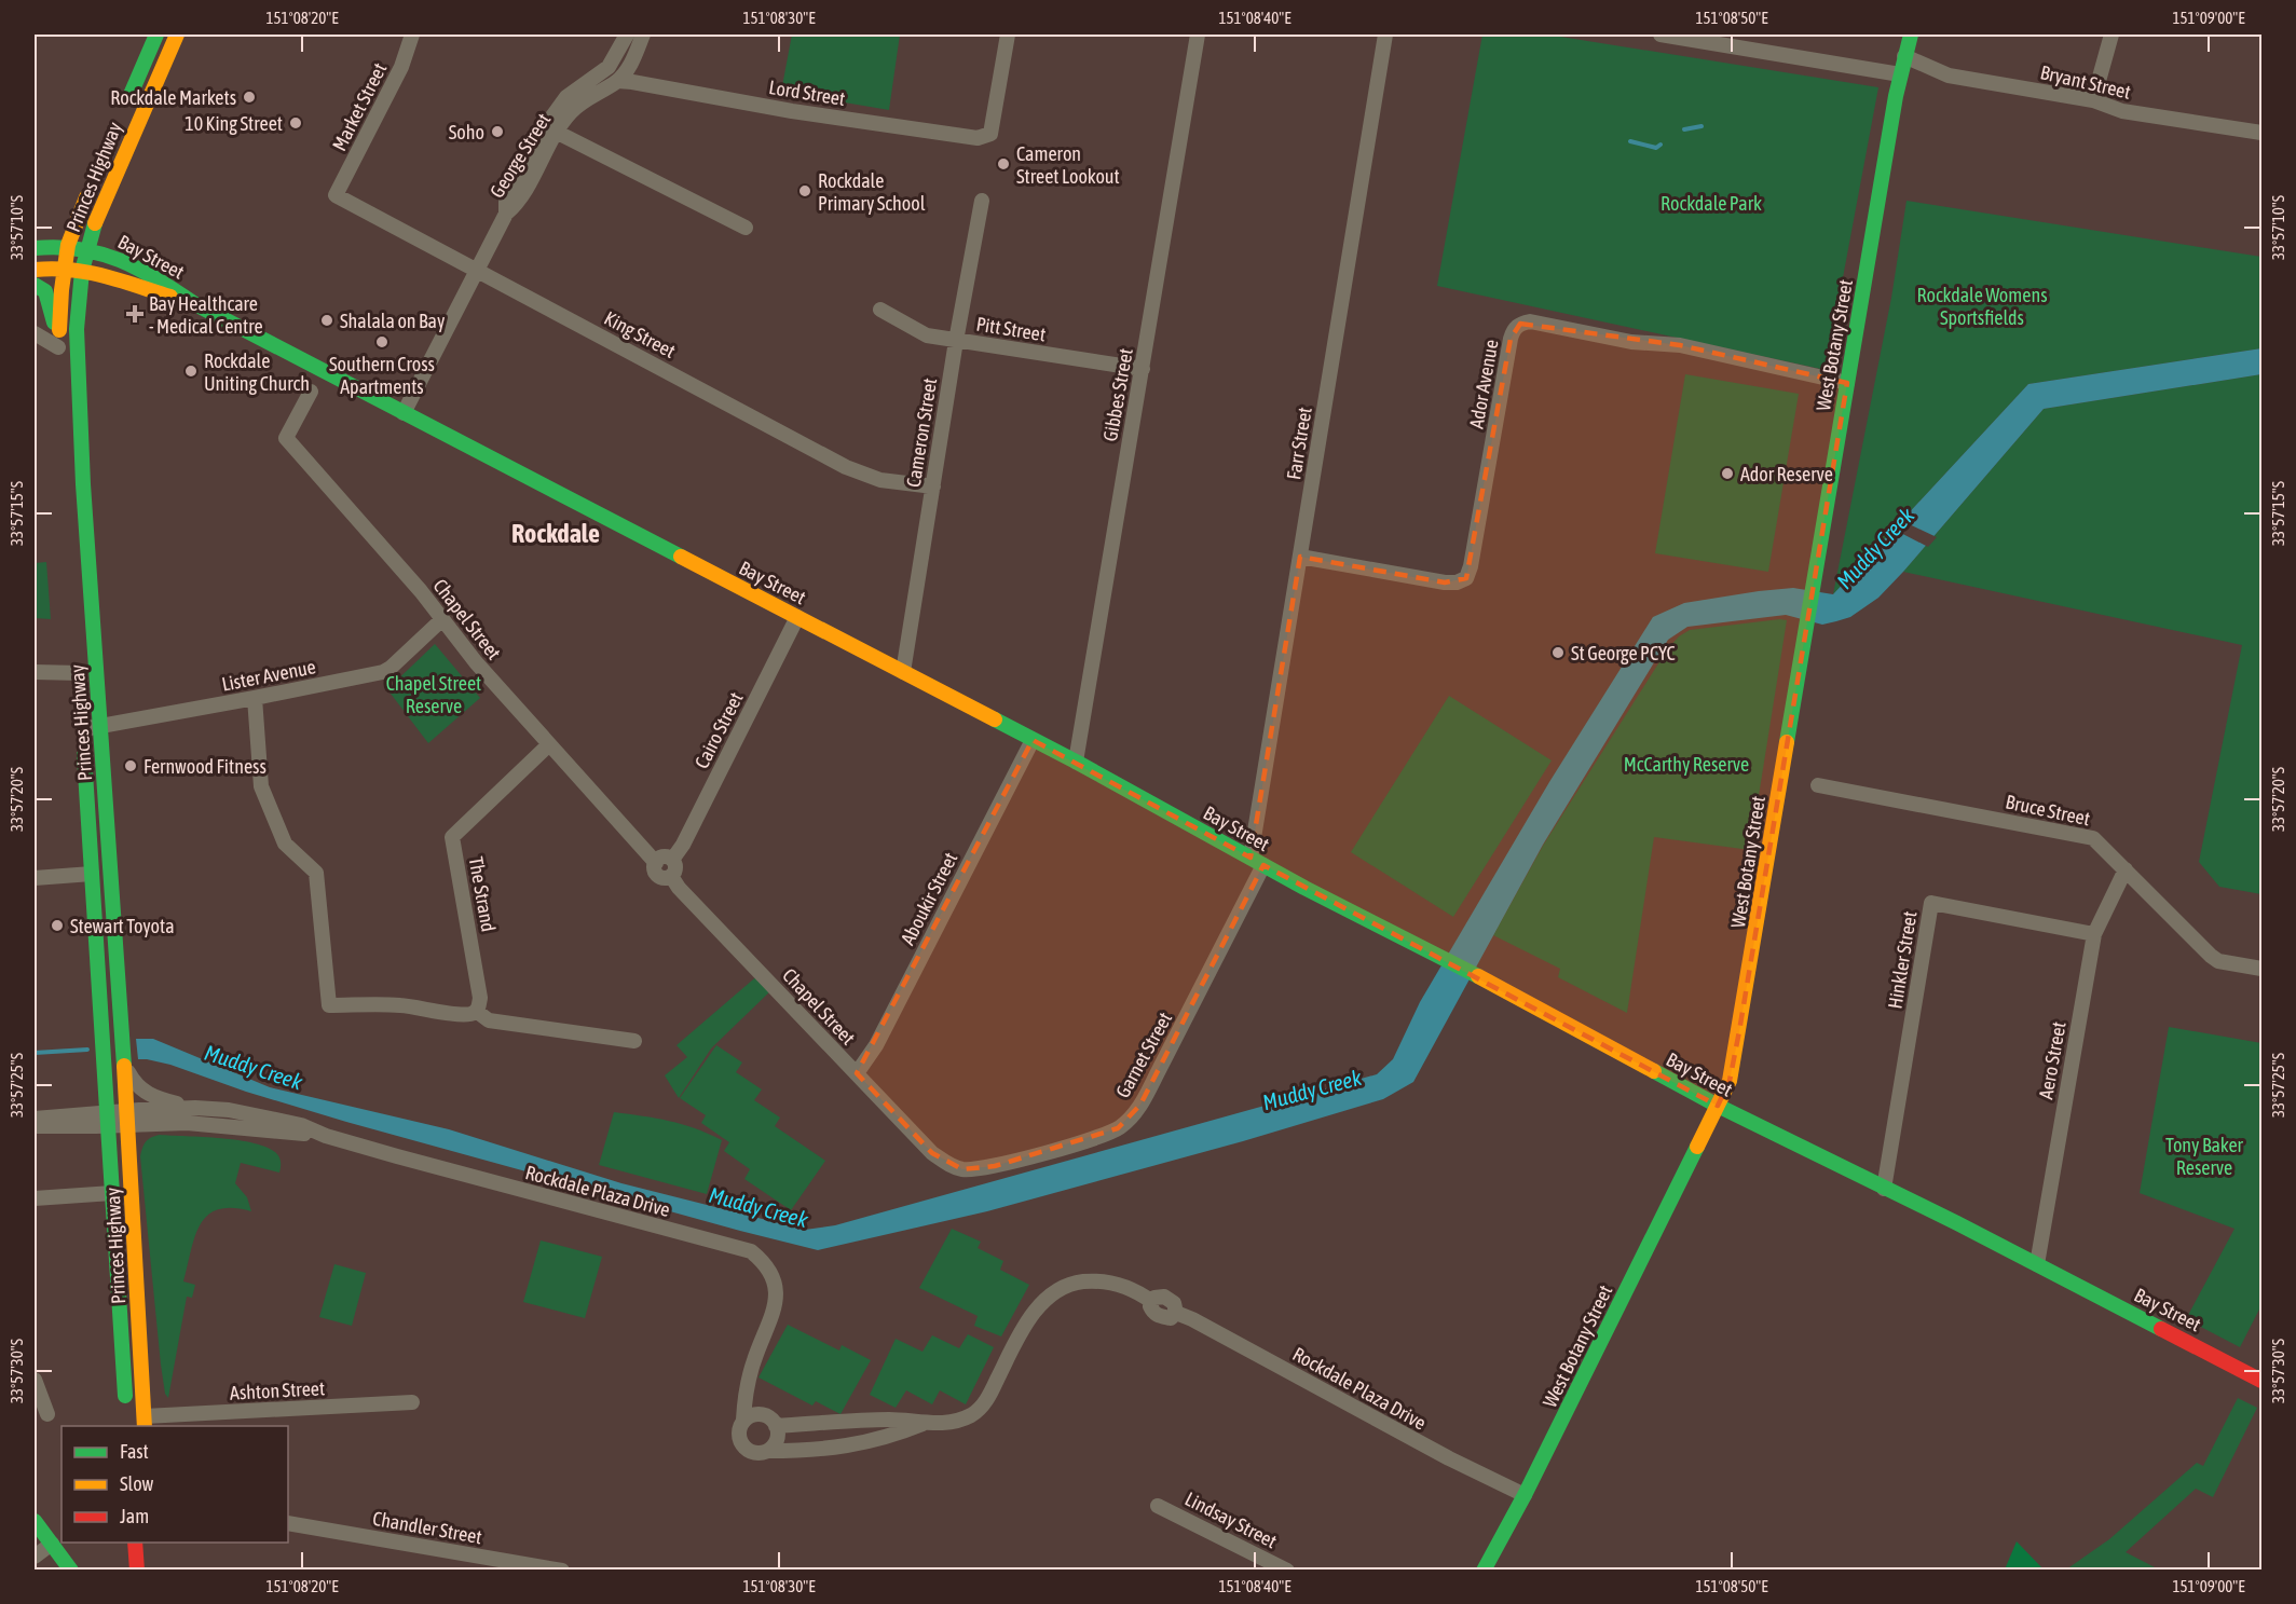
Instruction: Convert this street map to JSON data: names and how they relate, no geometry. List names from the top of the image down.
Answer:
{
  "streets": {
    "main road": ["Princes Highway", "Bay Street", "West Botany Street"],
    "street": [
      "Bryant Street",
      "Lord Street",
      "Market Street",
      "George Street",
      "Pitt Street",
      "King Street",
      "Ador Avenue",
      "Gibbes Street",
      "Cameron Street",
      "Farr Street",
      "Chapel Street",
      "Lister Avenue",
      "Cairo Street",
      "Bruce Street",
      "The Strand",
      "Aboukir Street",
      "Hinkler Street",
      "Garnet Street",
      "Aero Street",
      "Rockdale Plaza Drive",
      "Ashton Street",
      "Lindsay Street",
      "Chandler Street"
    ]
  },
  "crossings": [
    ["Bryant Street", "West Botany Street"],
    ["Lord Street", "George Street"],
    ["Market Street", "King Street"],
    ["George Street", "Bay Street"],
    ["George Street", "King Street"],
    ["Princes Highway", "Bay Street"],
    ["Princes Highway", "Lister Avenue"],
    ["Princes Highway", "Rockdale Plaza Drive"],
    ["Princes Highway", "Ashton Street"],
    ["Bay Street", "West Botany Street"],
    ["Bay Street", "Gibbes Street"],
    ["Bay Street", "Cameron Street"],
    ["Bay Street", "Farr Street"],
    ["Bay Street", "Cairo Street"],
    ["Bay Street", "Aboukir Street"],
    ["Bay Street", "Hinkler Street"],
    ["Bay Street", "Garnet Street"],
    ["Bay Street", "Aero Street"],
    ["Pitt Street", "Gibbes Street"],
    ["Pitt Street", "Cameron Street"],
    ["King Street", "Cameron Street"],
    ["West Botany Street", "Ador Avenue"],
    ["West Botany Street", "Rockdale Plaza Drive"],
    ["Ador Avenue", "Farr Street"],
    ["Farr Street", "Garnet Street"],
    ["Chapel Street", "Lister Avenue"],
    ["Chapel Street", "Cairo Street"],
    ["Chapel Street", "The Strand"],
    ["Chapel Street", "Aboukir Street"],
    ["Chapel Street", "Garnet Street"],
    ["Bruce Street", "Aero Street"],
    ["Hinkler Street", "Aero Street"]
  ],
  "districts": ["Rockdale"],
  "water": ["Muddy Creek"],
  "parks": [
    "Rockdale Park",
    "Rockdale Womens Sportsfields",
    "Chapel Street Reserve",
    "McCarthy Reserve",
    "Tony Baker Reserve"
  ],
  "places": {
    "other": [
      "Rockdale Markets",
      "10 King Street",
      "Soho",
      "Cameron Street Lookout",
      "Rockdale Primary School",
      "Shalala on Bay",
      "Southern Cross Apartments",
      "Rockdale Uniting Church",
      "Ador Reserve",
      "St George PCYC",
      "Fernwood Fitness",
      "Stewart Toyota"
    ],
    "health": ["Bay Healthcare - Medical Centre"]
  },
  "legend": ["Fast", "Slow", "Jam"],
  "coordinates": [
    "151°08'20\"E",
    "151°08'30\"E",
    "151°08'40\"E",
    "151°08'50\"E",
    "151°09'00\"E",
    "33°57'10\"S",
    "33°57'15\"S",
    "33°57'20\"S",
    "33°57'25\"S",
    "33°57'30\"S"
  ]
}
